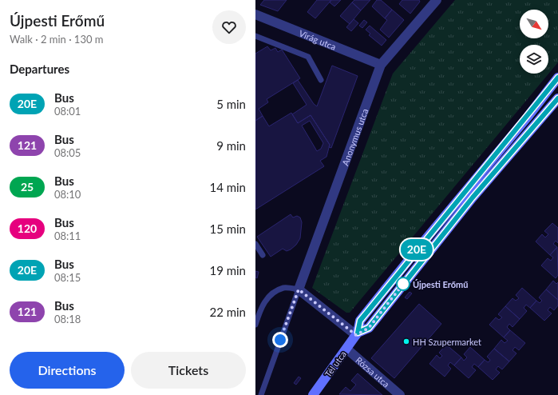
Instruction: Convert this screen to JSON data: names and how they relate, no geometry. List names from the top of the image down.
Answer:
{
  "streets": {
    "street": [
      "Virág utca",
      "Anonymus utca",
      "Tél utca",
      "Rózsa utca"
    ]
  },
  "crossings": [
    ["Virág utca", "Anonymus utca"],
    ["Tél utca", "Rózsa utca"]
  ],
  "places": ["Újpesti Erőmű", "HH Szupermarket"],
  "lines": ["bus line 20E"],
  "north": "bottom right",
  "page": {
    "heading": [
      ["Újpesti Erőmű", "Walk · 2 min · 130 m"],
      "Departures"
    ],
    "on_map": "20E",
    "list": [
      {
        "mark": "20E",
        "name": "Bus",
        "note": "08:01",
        "value": "5 min"
      },
      {
        "mark": "121",
        "name": "Bus",
        "note": "08:05",
        "value": "9 min"
      },
      {
        "mark": "25",
        "name": "Bus",
        "note": "08:10",
        "value": "14 min"
      },
      {
        "mark": "120",
        "name": "Bus",
        "note": "08:11",
        "value": "15 min"
      },
      {
        "mark": "20E",
        "name": "Bus",
        "note": "08:15",
        "value": "19 min"
      },
      {
        "mark": "121",
        "name": "Bus",
        "note": "08:18",
        "value": "22 min"
      }
    ],
    "buttons": ["Directions", "Tickets"]
  }
}
